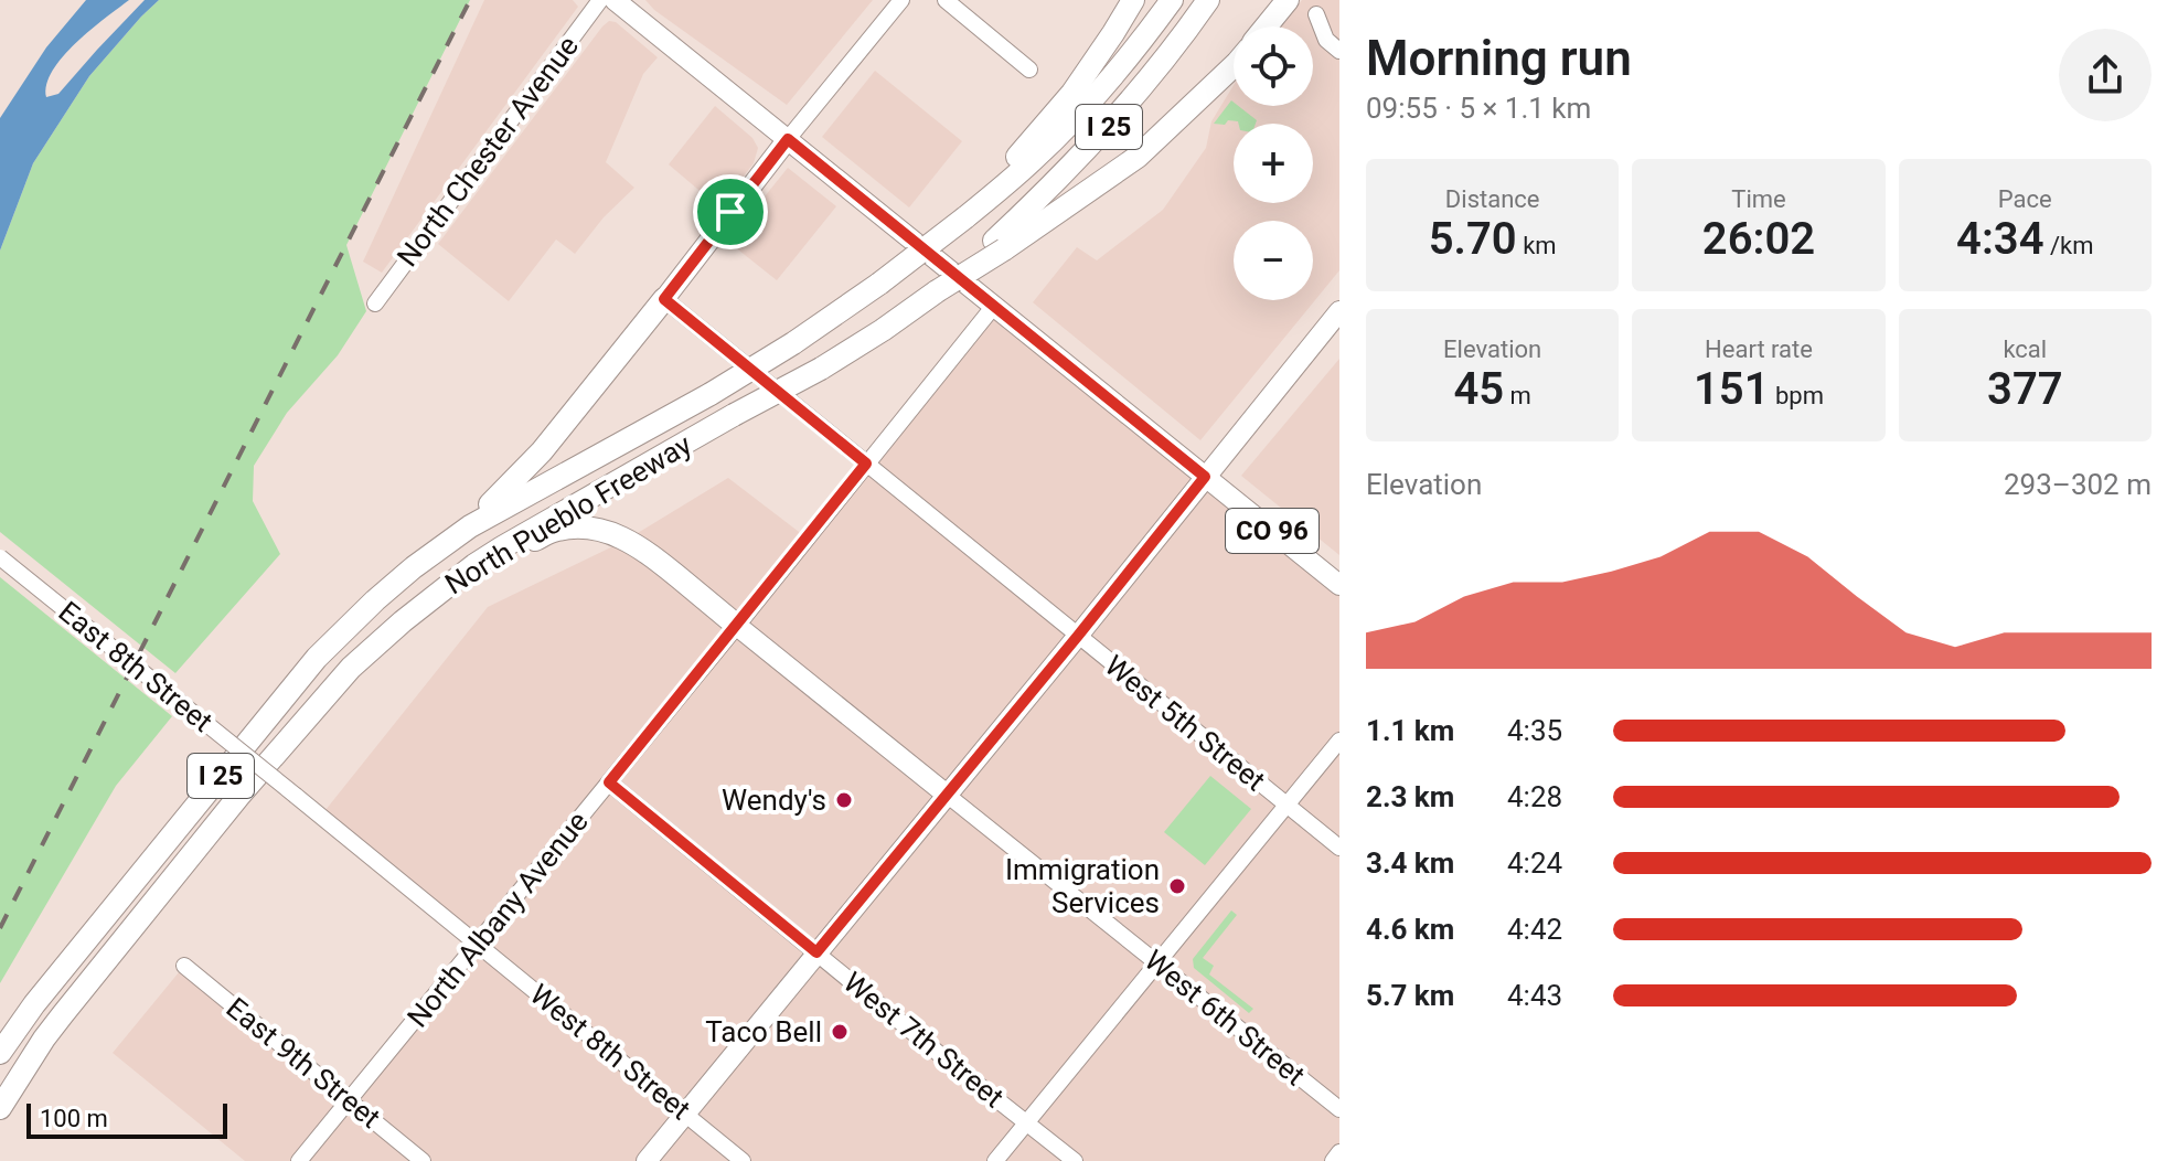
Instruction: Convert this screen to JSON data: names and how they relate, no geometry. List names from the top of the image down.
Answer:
{
  "streets": {
    "highway": ["I 25", "North Pueblo Freeway"],
    "main road": ["CO 96", "West 6th Street"],
    "street": [
      "North Chester Avenue",
      "East 8th Street",
      "West 5th Street",
      "North Albany Avenue",
      "West 7th Street",
      "West 8th Street",
      "East 9th Street"
    ]
  },
  "crossings": [
    ["I 25", "North Pueblo Freeway"],
    ["CO 96", "North Albany Avenue"],
    ["East 8th Street", "North Albany Avenue"],
    ["East 8th Street", "West 8th Street"],
    ["West 5th Street", "North Albany Avenue"],
    ["North Albany Avenue", "West 6th Street"],
    ["North Albany Avenue", "West 7th Street"],
    ["North Albany Avenue", "West 8th Street"],
    ["North Albany Avenue", "East 9th Street"]
  ],
  "places": ["Wendy's", "Immigration Services", "Taco Bell"],
  "scale_bar": "100 m",
  "page": {
    "heading": ["Morning run", "09:55 · 5 × 1.1 km"],
    "map_buttons": ["+", "−"],
    "stats": [
      ["Distance", "5.70 km"],
      ["Time", "26:02"],
      ["Pace", "4:34 /km"],
      ["Elevation", "45 m"],
      ["Heart rate", "151 bpm"],
      ["kcal", "377"]
    ],
    "chart": ["Elevation", "293–302 m"],
    "list": [
      {
        "name": "1.1 km",
        "note": "4:35"
      },
      {
        "name": "2.3 km",
        "note": "4:28"
      },
      {
        "name": "3.4 km",
        "note": "4:24"
      },
      {
        "name": "4.6 km",
        "note": "4:42"
      },
      {
        "name": "5.7 km",
        "note": "4:43"
      }
    ],
    "scale": "100 m"
  }
}
